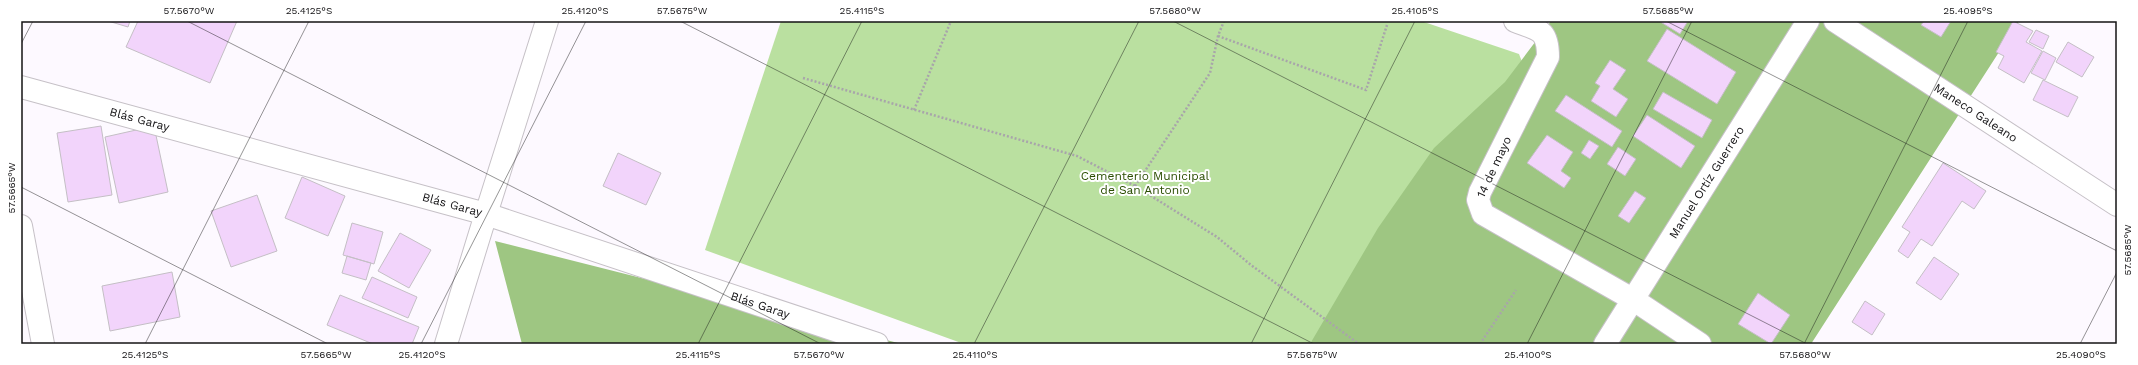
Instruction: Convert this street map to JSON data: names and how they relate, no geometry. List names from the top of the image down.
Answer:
{
  "streets": {
    "street": [
      "Maneco Galeano",
      "Blás Garay",
      "14 de mayo",
      "Manuel Ortíz Guerrero"
    ]
  },
  "crossings": [
    ["14 de mayo", "Manuel Ortíz Guerrero"]
  ],
  "parks": ["Cementerio Municipal de San Antonio"],
  "coordinates": [
    "57.5670°W",
    "25.4125°S",
    "25.4120°S",
    "57.5675°W",
    "25.4115°S",
    "57.5680°W",
    "25.4105°S",
    "57.5685°W",
    "25.4095°S",
    "57.5665°W",
    "25.4110°S",
    "25.4100°S",
    "25.4090°S"
  ]
}
